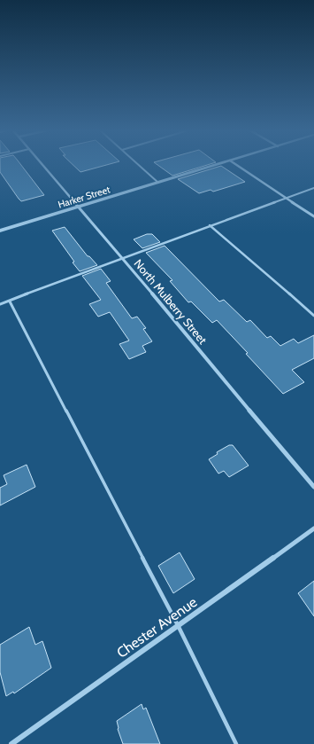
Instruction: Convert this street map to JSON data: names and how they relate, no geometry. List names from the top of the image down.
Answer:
{
  "streets": {
    "street": ["Harker Street", "North Mulberry Street", "Chester Avenue"]
  },
  "crossings": [
    ["Harker Street", "North Mulberry Street"]
  ]
}
